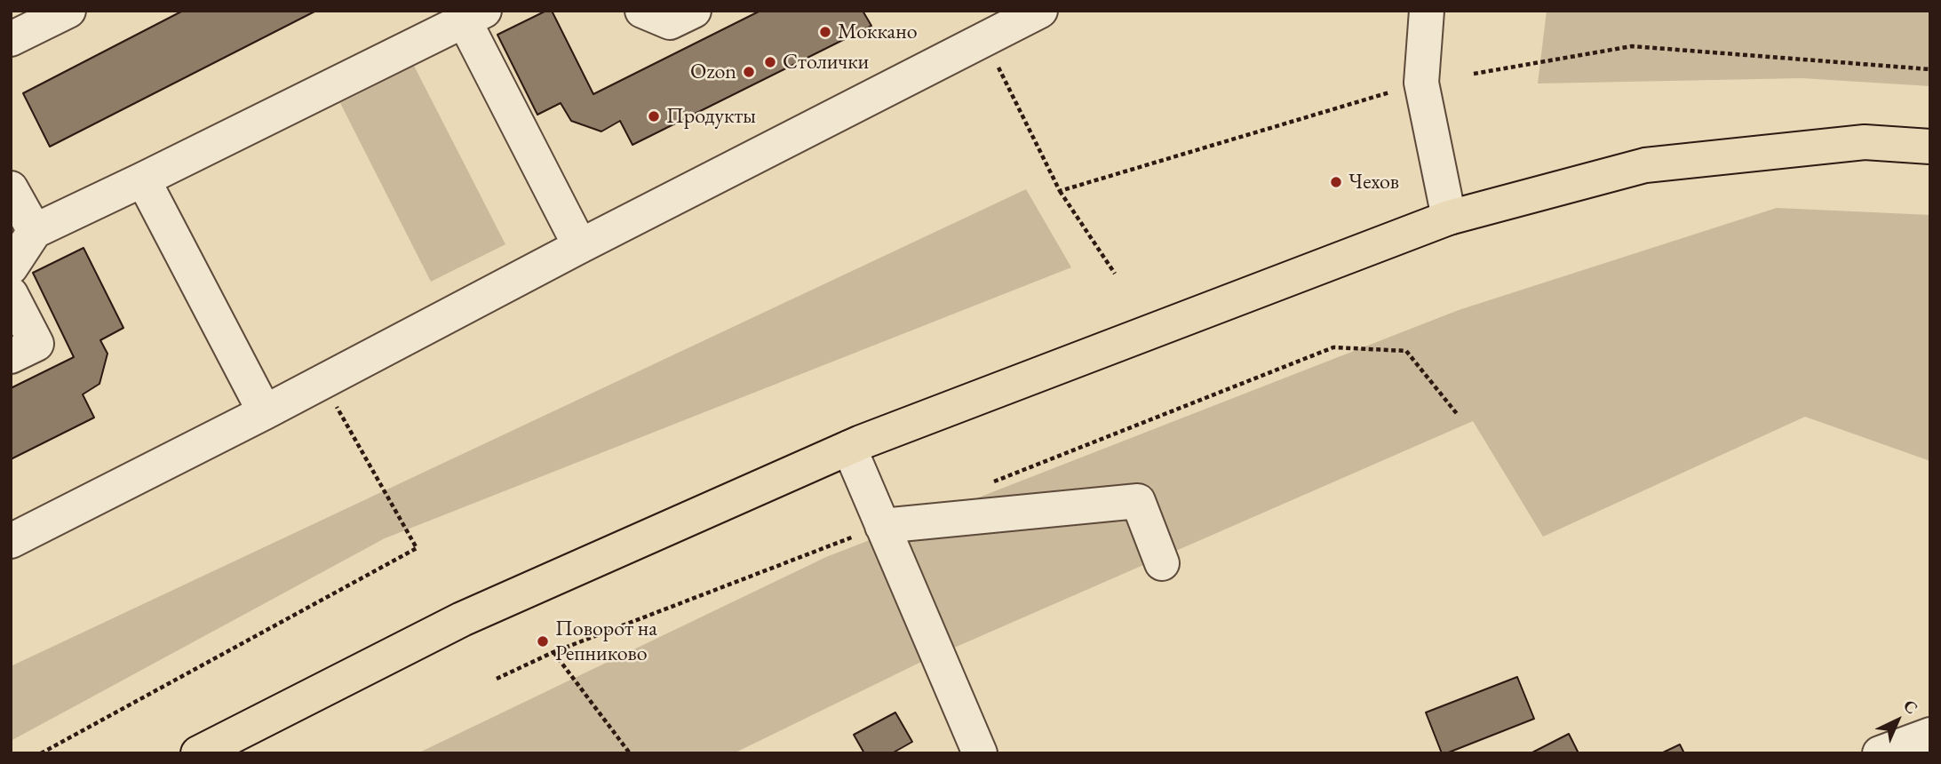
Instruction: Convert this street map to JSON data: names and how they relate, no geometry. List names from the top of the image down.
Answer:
{
  "places": [
    "Моккано",
    "Столички",
    "Ozon",
    "Продукты",
    "Чехов",
    "Поворот на Репниково"
  ],
  "north": "top right"
}
